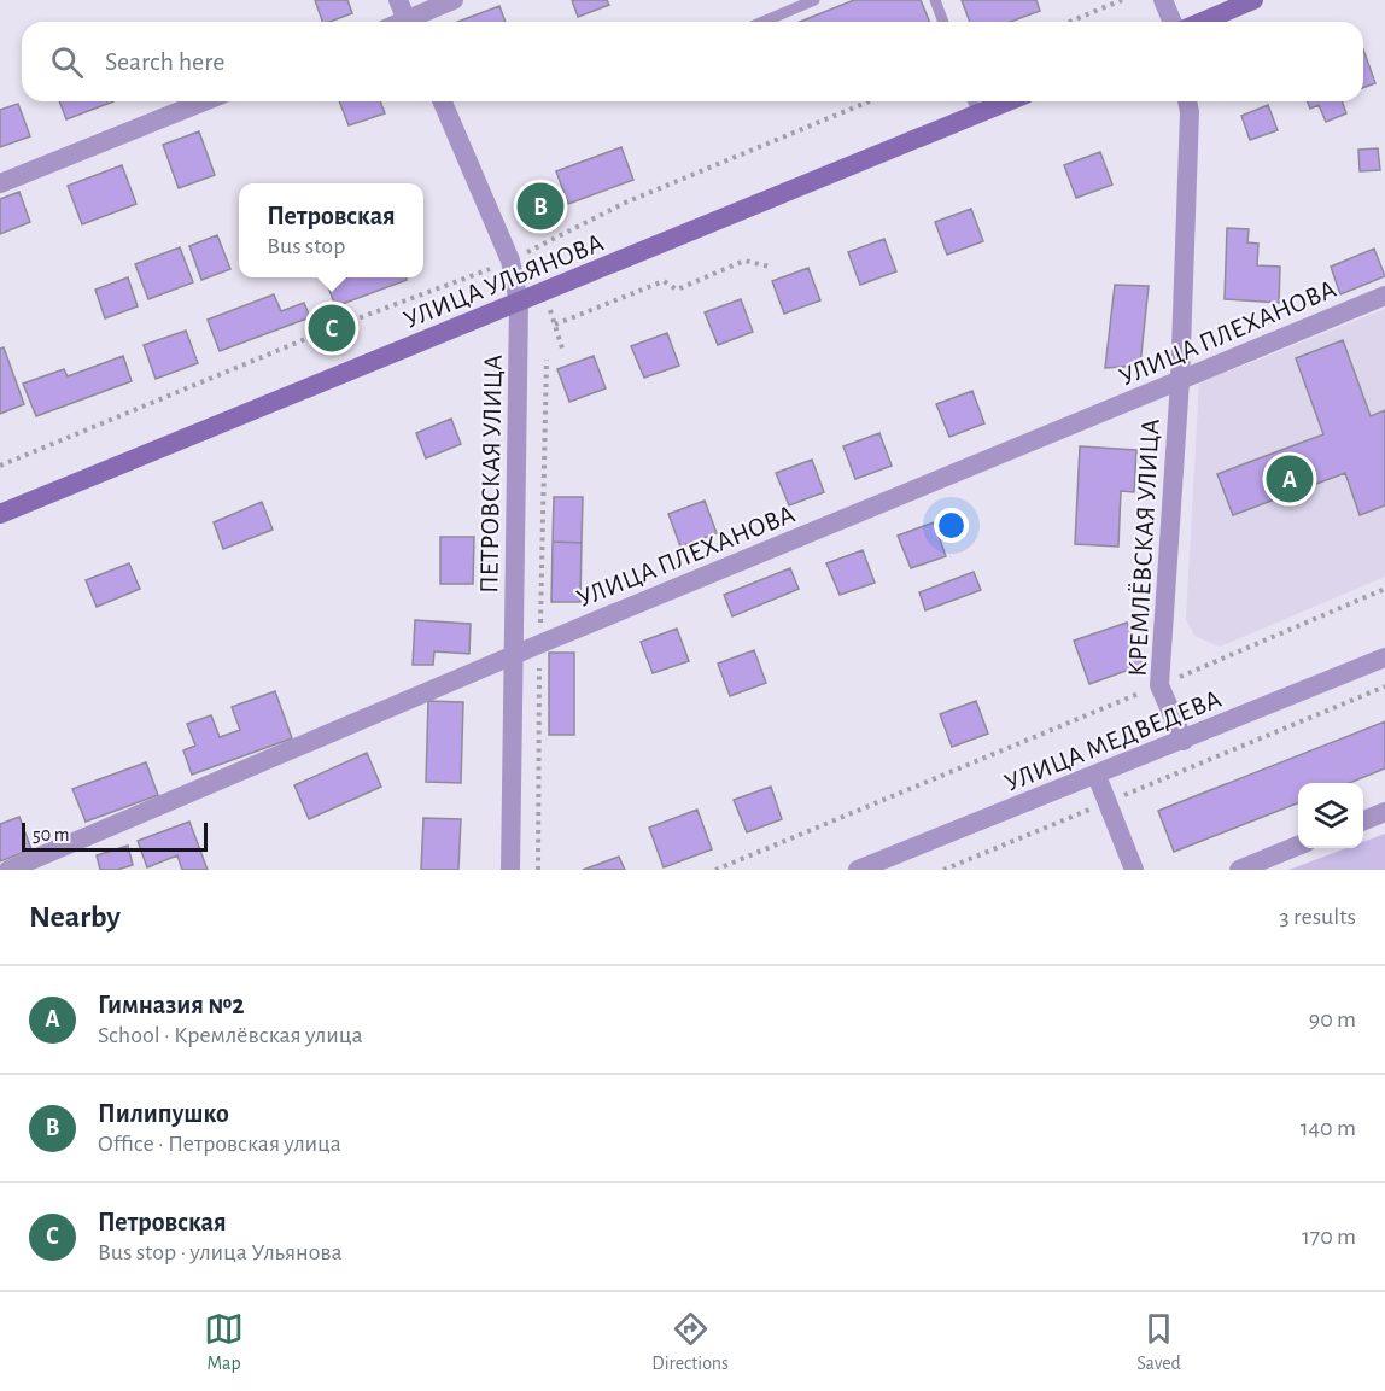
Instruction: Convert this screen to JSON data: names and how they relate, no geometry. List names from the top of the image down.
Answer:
{
  "streets": {
    "main road": ["УЛИЦА УЛЬЯНОВА"],
    "street": [
      "УЛИЦА ПЛЕХАНОВА",
      "ПЕТРОВСКАЯ УЛИЦА",
      "КРЕМЛЁВСКАЯ УЛИЦА",
      "УЛИЦА МЕДВЕДЕВА"
    ]
  },
  "crossings": [
    ["УЛИЦА УЛЬЯНОВА", "ПЕТРОВСКАЯ УЛИЦА"],
    ["УЛИЦА ПЛЕХАНОВА", "ПЕТРОВСКАЯ УЛИЦА"],
    ["УЛИЦА ПЛЕХАНОВА", "КРЕМЛЁВСКАЯ УЛИЦА"],
    ["КРЕМЛЁВСКАЯ УЛИЦА", "УЛИЦА МЕДВЕДЕВА"]
  ],
  "scale_bar": "50 m",
  "page": {
    "search": "Search here",
    "pins": ["B", "C", "A"],
    "popup": ["Петровская", "Bus stop"],
    "scale": "50 m",
    "heading": ["Nearby", "3 results"],
    "list": [
      {
        "mark": "A",
        "name": "Гимназия №2",
        "note": "School · Кремлёвская улица",
        "value": "90 m"
      },
      {
        "mark": "B",
        "name": "Пилипушко",
        "note": "Office · Петровская улица",
        "value": "140 m"
      },
      {
        "mark": "C",
        "name": "Петровская",
        "note": "Bus stop · улица Ульянова",
        "value": "170 m"
      }
    ],
    "nav": ["Map", "Directions", "Saved"]
  }
}
